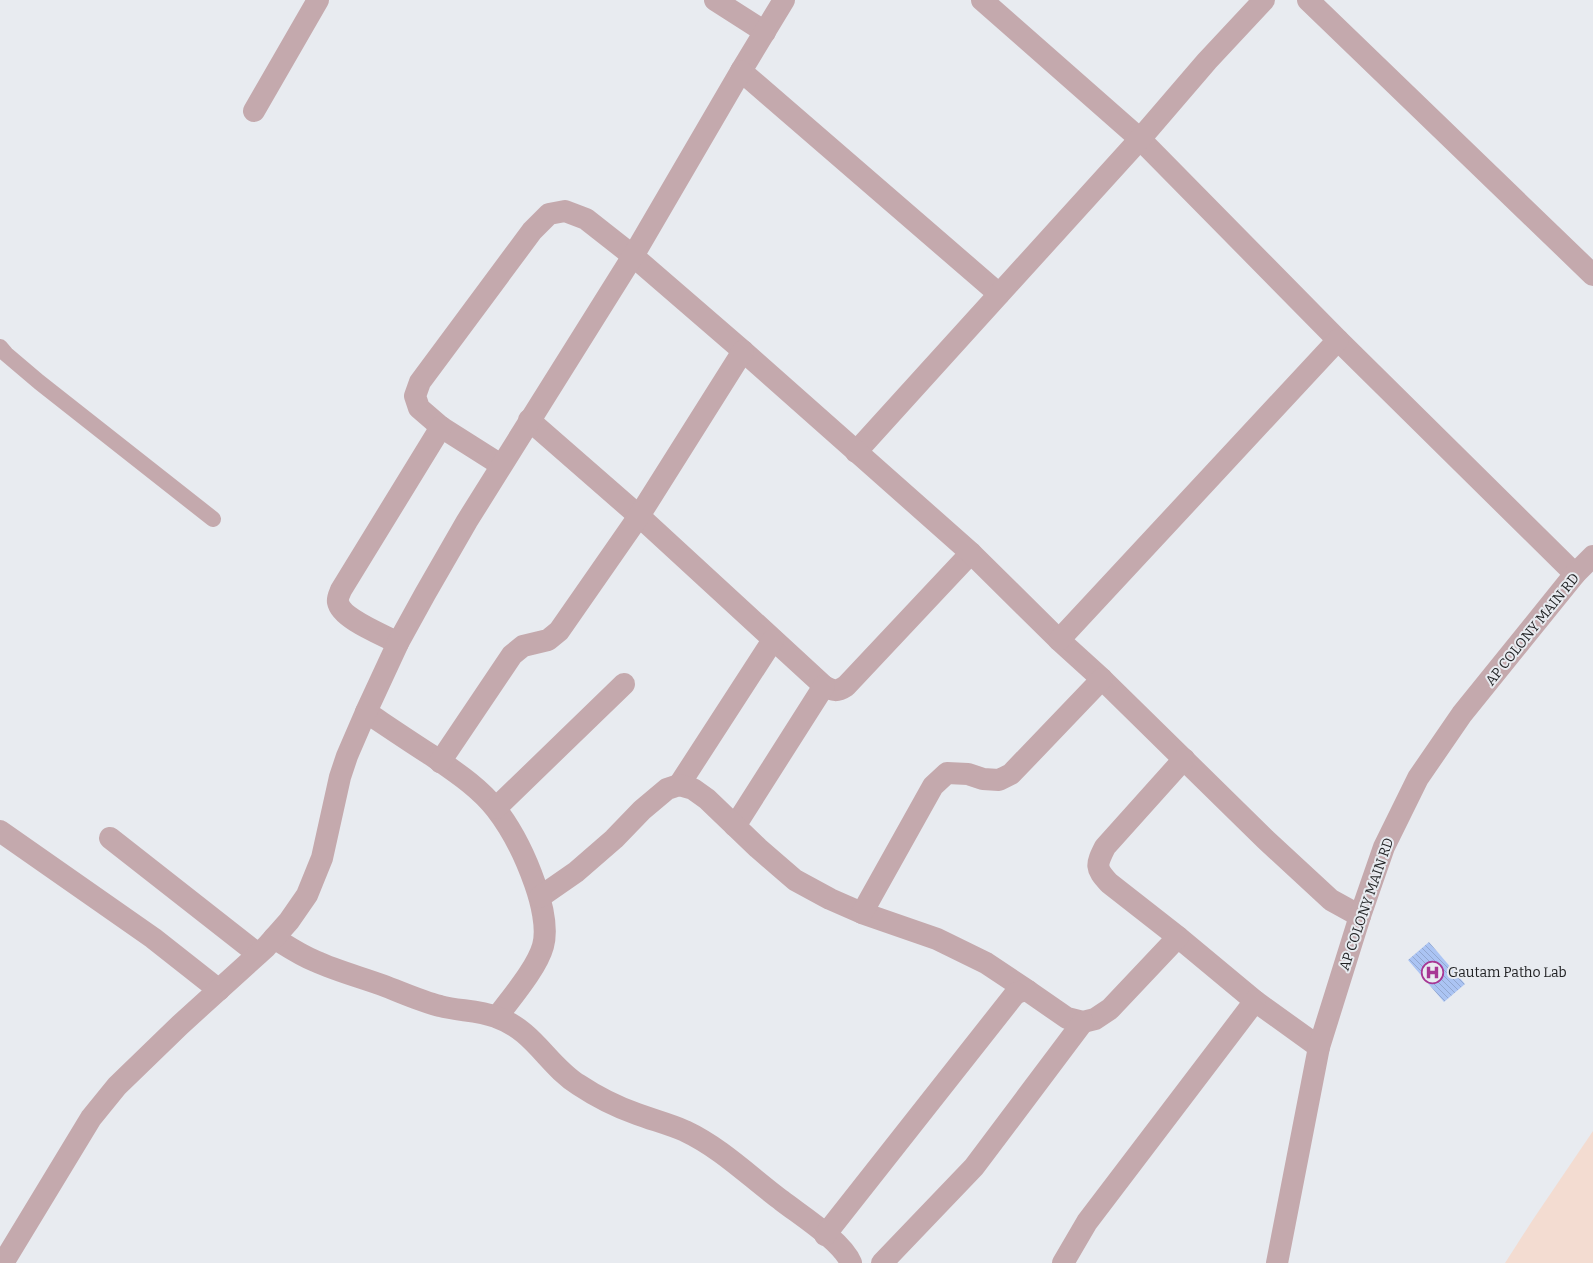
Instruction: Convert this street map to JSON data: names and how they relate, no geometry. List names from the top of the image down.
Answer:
{
  "streets": {
    "street": ["AP COLONY MAIN RD"]
  },
  "places": {
    "hospital": ["Gautam Patho Lab"]
  }
}
